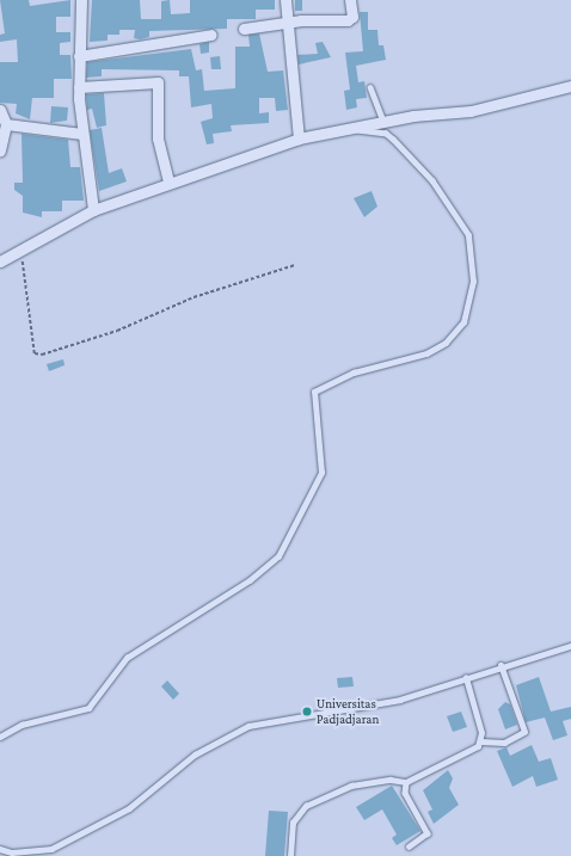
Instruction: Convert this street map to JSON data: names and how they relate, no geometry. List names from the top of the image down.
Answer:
{
  "places": ["Universitas Padjadjaran"]
}
